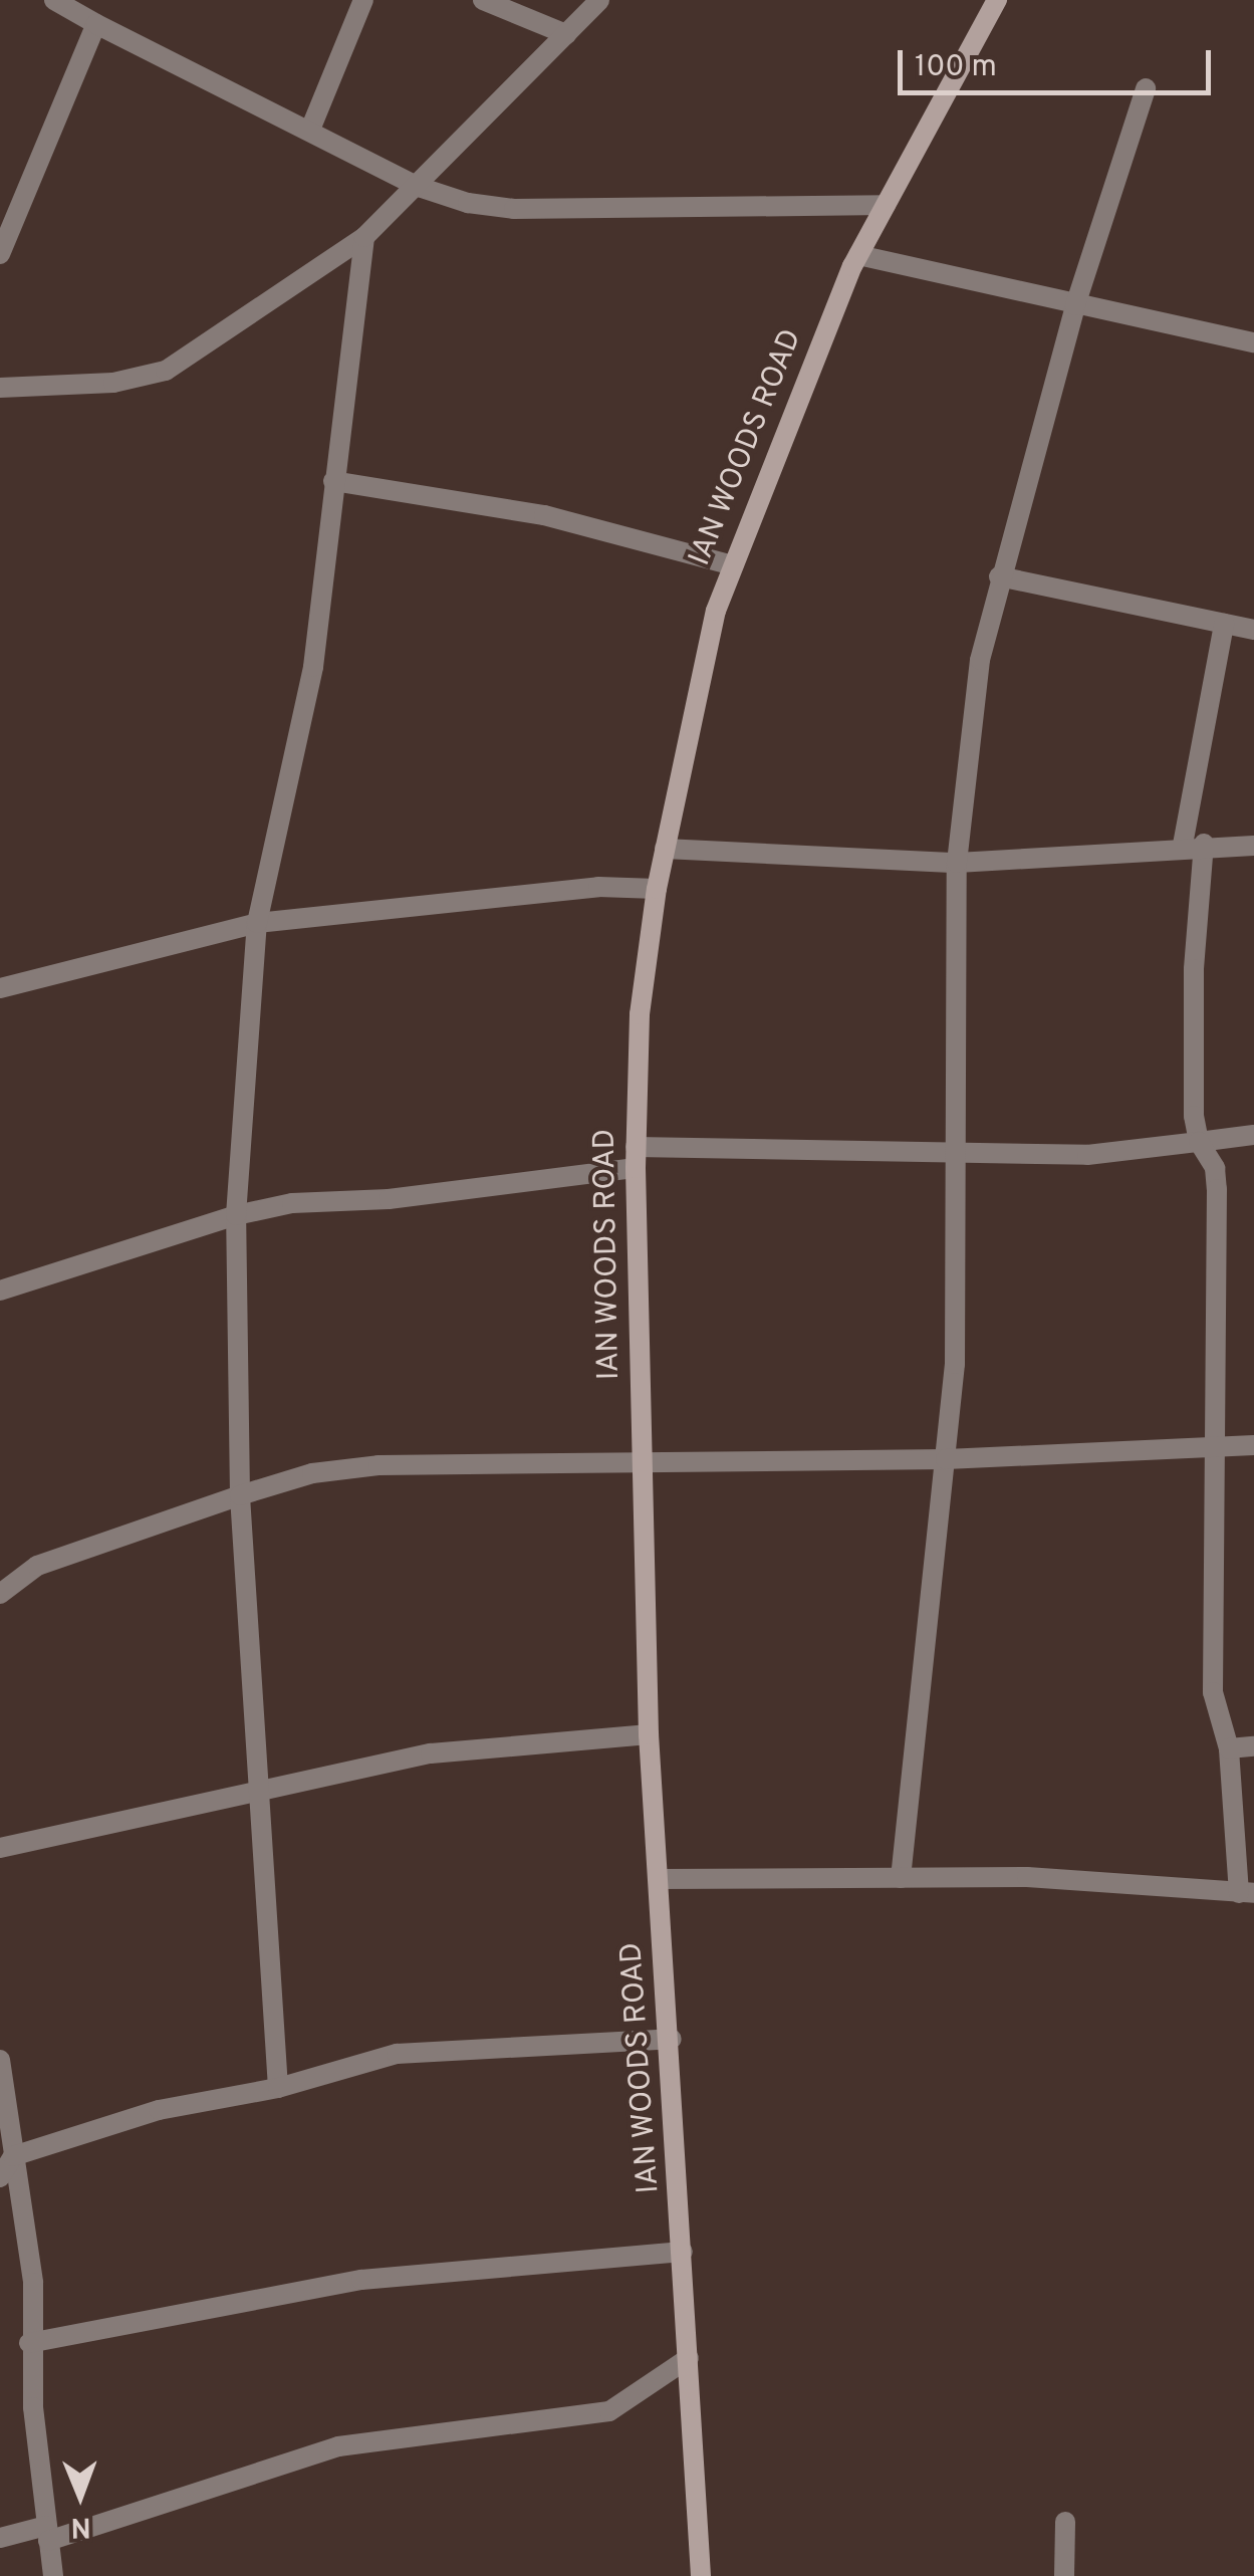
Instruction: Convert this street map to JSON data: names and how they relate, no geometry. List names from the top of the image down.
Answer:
{
  "streets": {
    "street": ["IAN WOODS ROAD"]
  },
  "scale_bar": "100 m",
  "north": "bottom"
}
